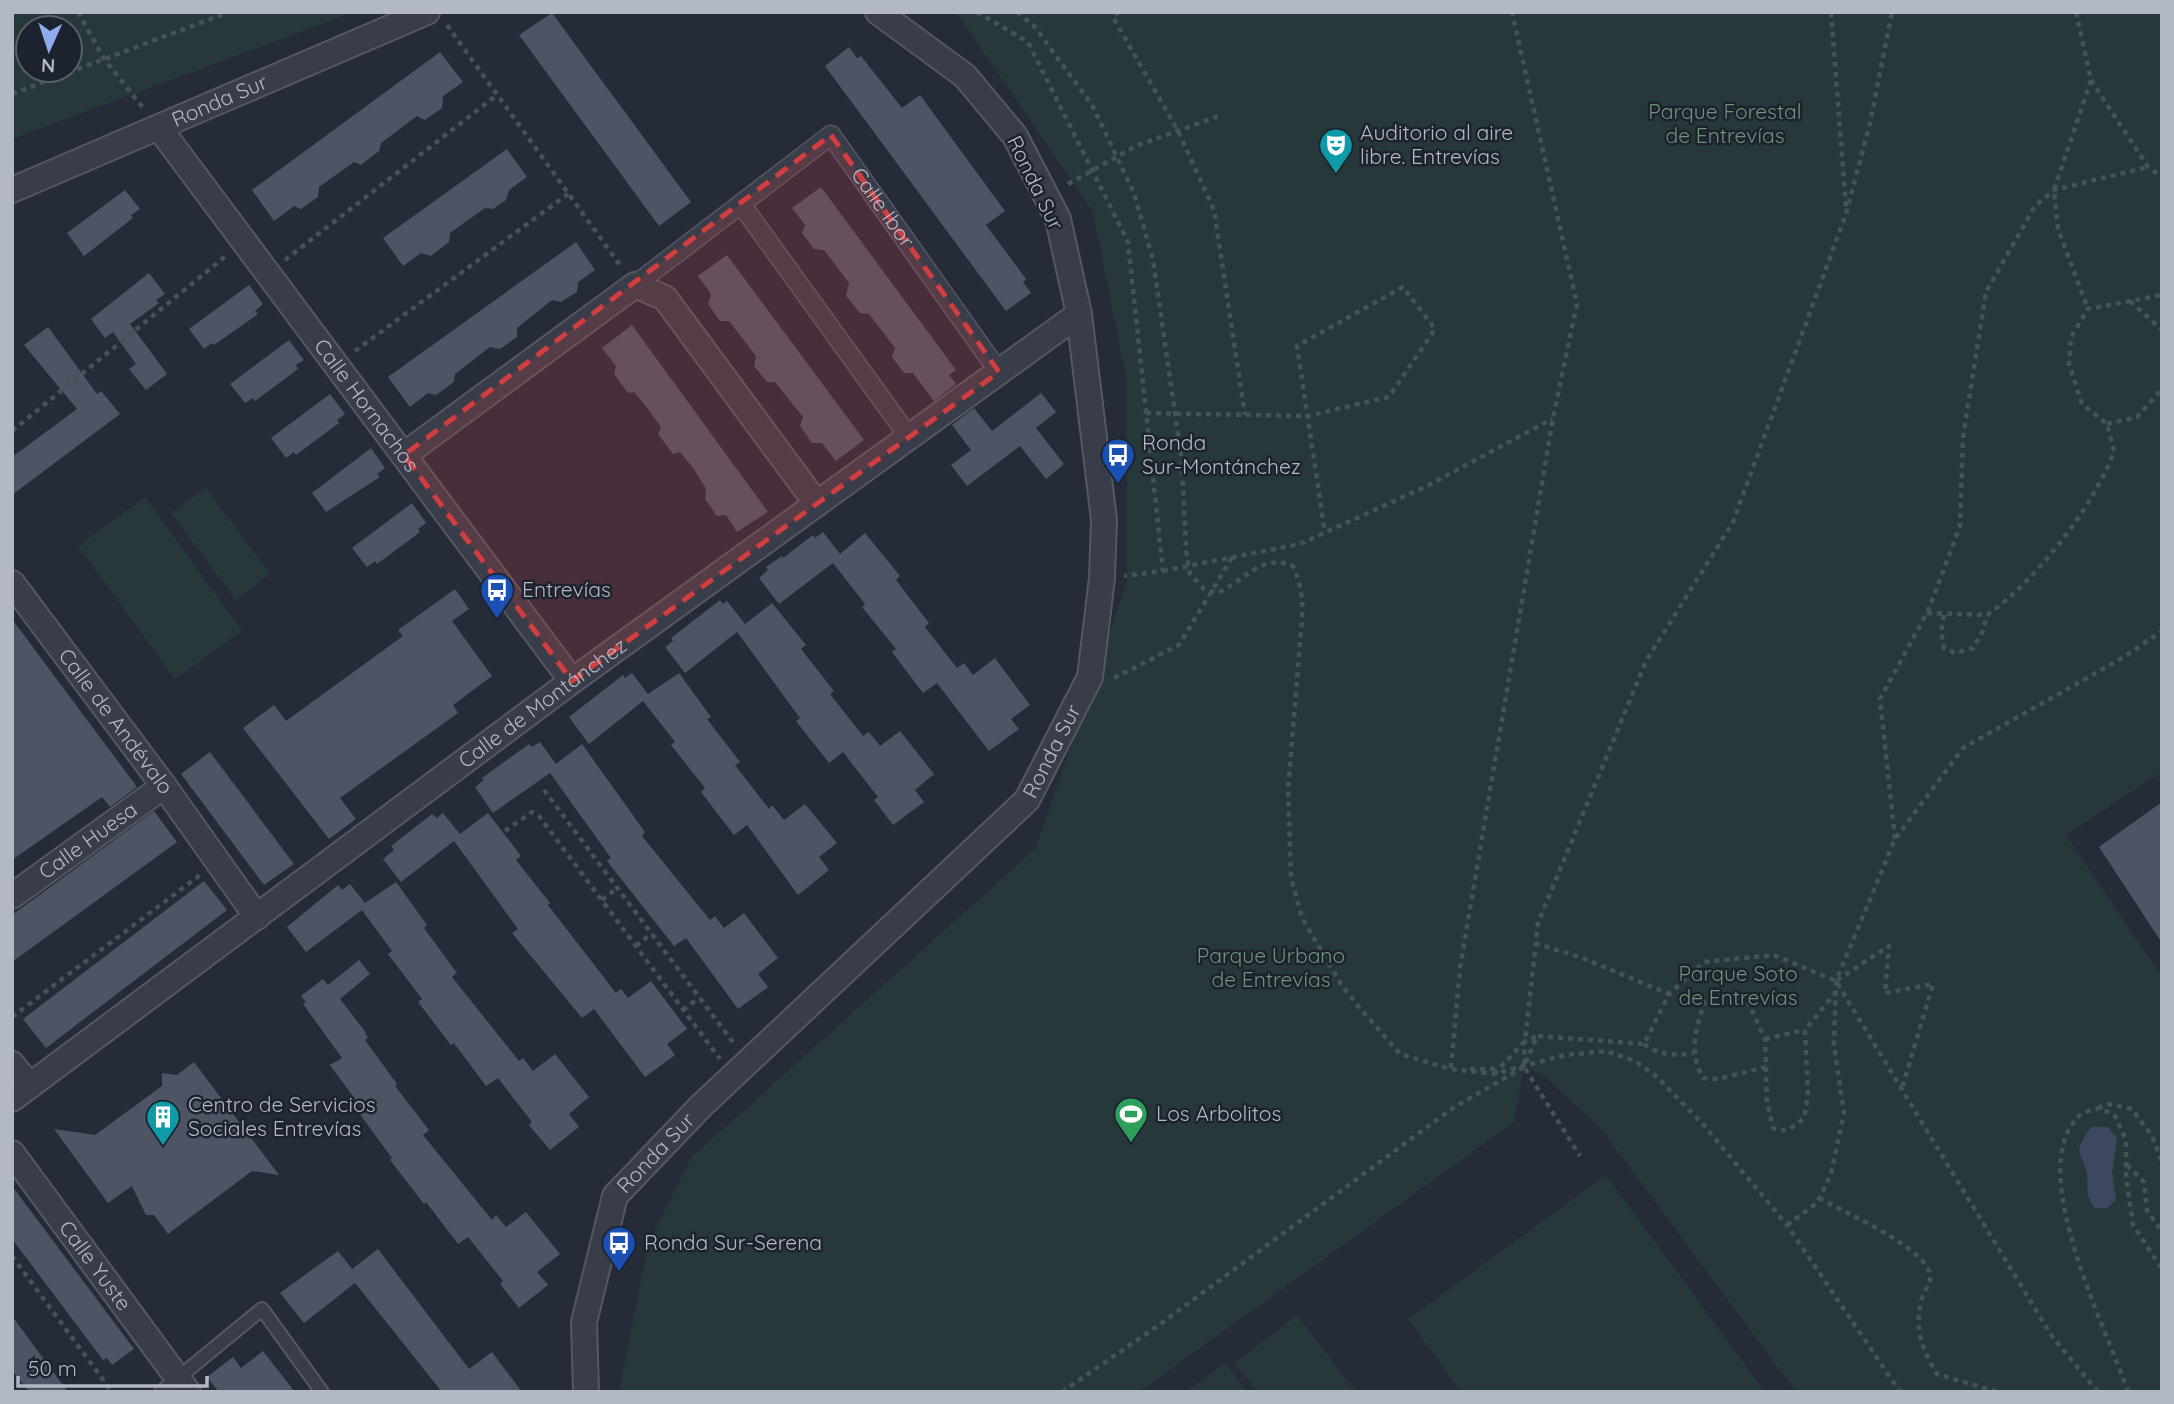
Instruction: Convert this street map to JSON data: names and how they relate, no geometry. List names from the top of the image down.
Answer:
{
  "streets": {
    "street": [
      "Ronda Sur",
      "Calle Ibor",
      "Calle Hornachos",
      "Calle de Montánchez",
      "Calle de Andévalo",
      "Calle Huesa",
      "Calle Yuste"
    ]
  },
  "crossings": [
    ["Ronda Sur", "Calle Hornachos"],
    ["Ronda Sur", "Calle de Montánchez"],
    ["Calle Ibor", "Calle Hornachos"],
    ["Calle Ibor", "Calle de Montánchez"],
    ["Calle Hornachos", "Calle de Montánchez"],
    ["Calle de Montánchez", "Calle de Andévalo"],
    ["Calle de Andévalo", "Calle Huesa"]
  ],
  "parks": ["Parque Forestal de Entrevías", "Parque Urbano de Entrevías", "Parque Soto de Entrevías"],
  "places": {
    "theatre": ["Auditorio al aire libre. Entrevías"],
    "bus stop": ["Ronda Sur-Montánchez", "Entrevías", "Ronda Sur-Serena"],
    "sports": ["Los Arbolitos"],
    "building": ["Centro de Servicios Sociales Entrevías"]
  },
  "scale_bar": "50 m",
  "north": "bottom"
}
